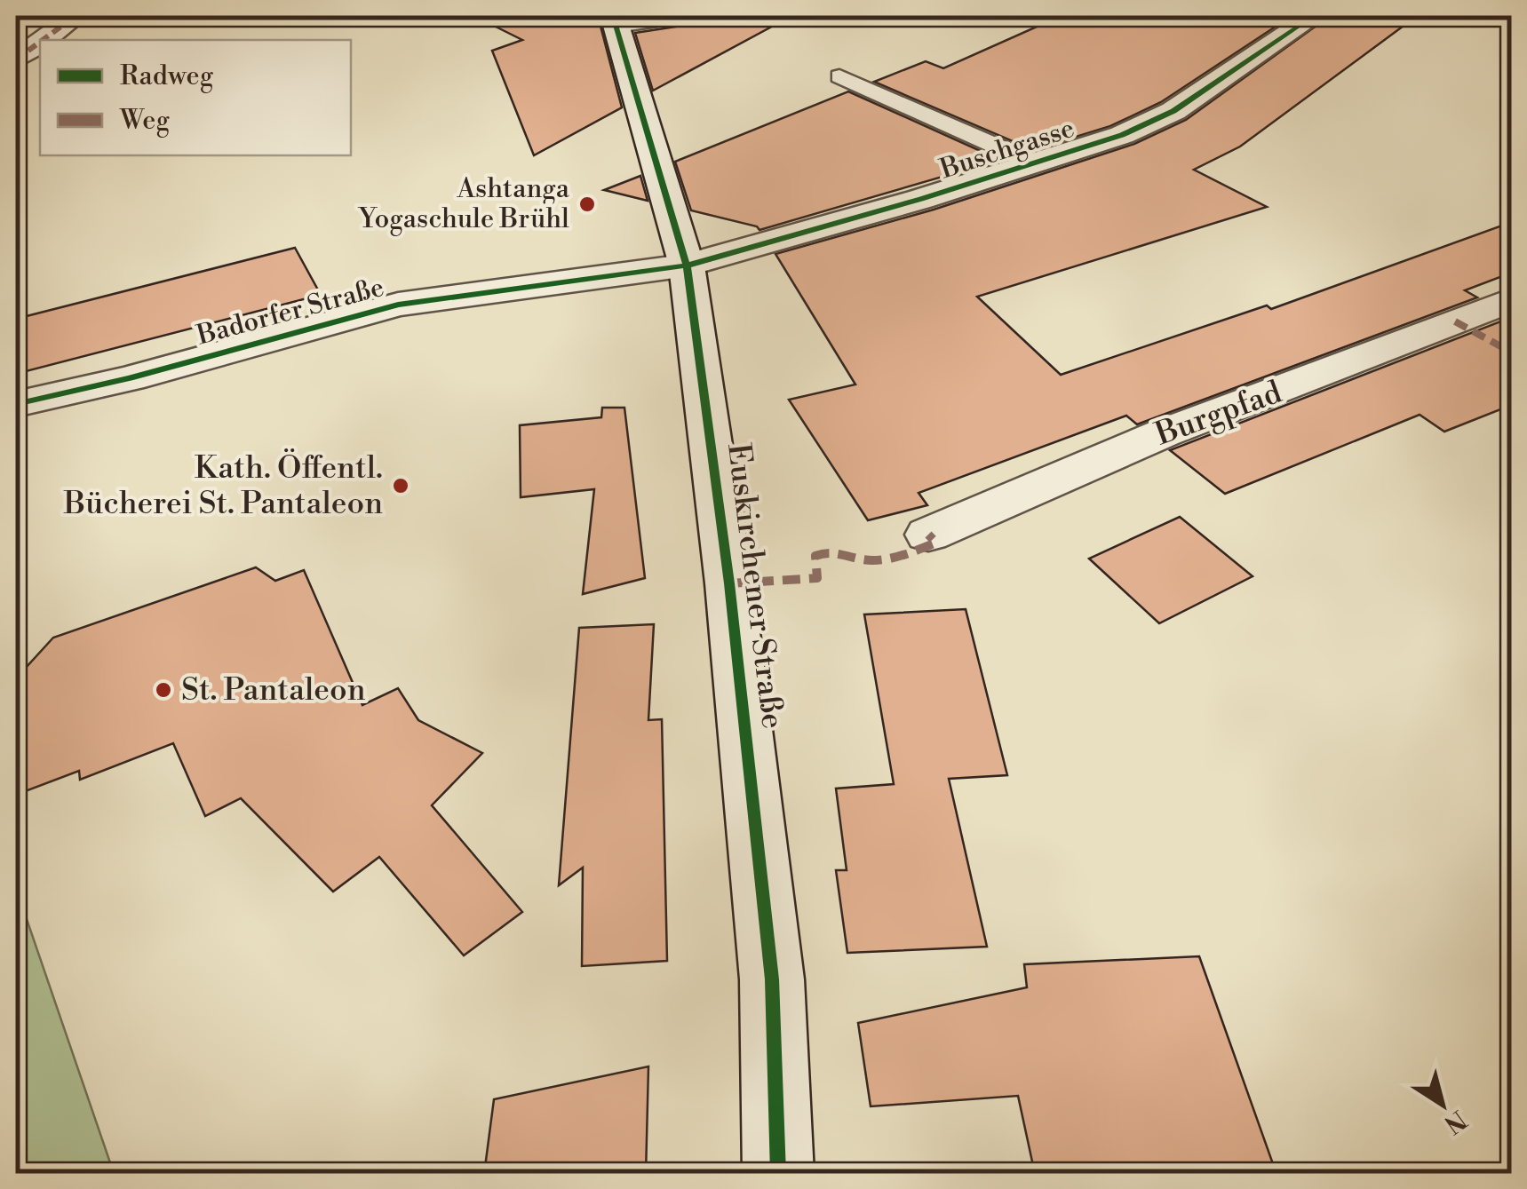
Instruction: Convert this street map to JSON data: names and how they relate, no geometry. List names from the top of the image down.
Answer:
{
  "streets": {
    "street": [
      "Buschgasse",
      "Badorfer Straße",
      "Burgpfad",
      "Euskirchener Straße"
    ]
  },
  "crossings": [
    ["Buschgasse", "Badorfer Straße"],
    ["Buschgasse", "Euskirchener Straße"],
    ["Badorfer Straße", "Euskirchener Straße"]
  ],
  "places": ["Ashtanga Yogaschule Brühl", "Kath. Öffentl. Bücherei St. Pantaleon", "St. Pantaleon"],
  "legend": ["Radweg", "Weg"],
  "north": "bottom right"
}
